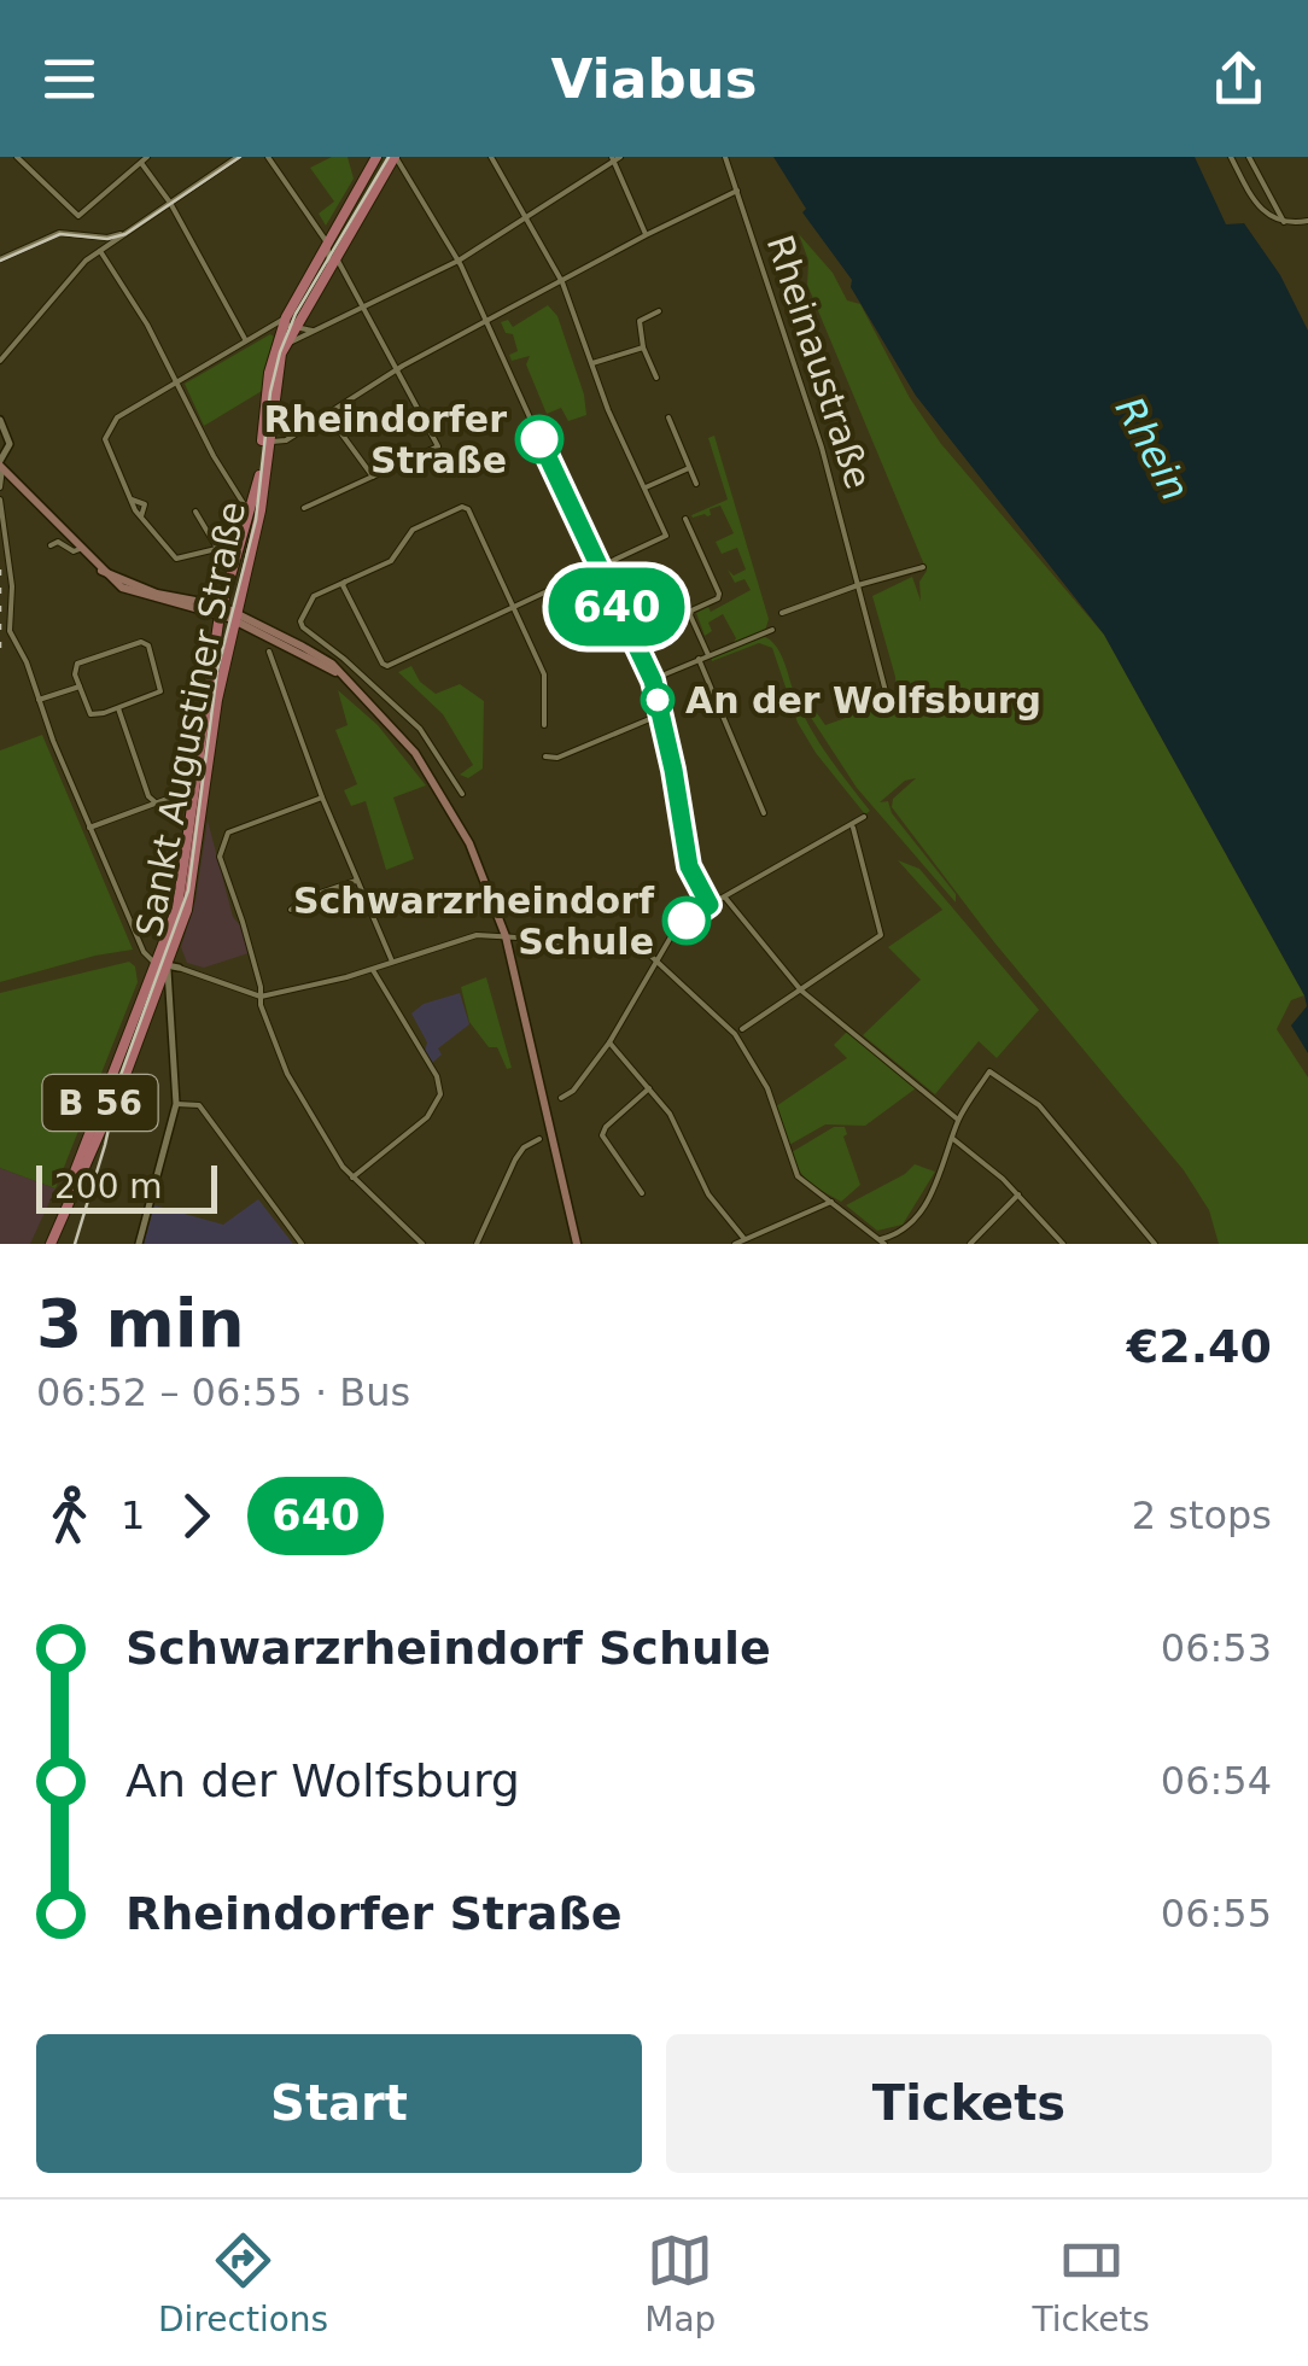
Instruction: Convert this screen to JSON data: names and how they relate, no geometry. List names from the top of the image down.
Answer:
{
  "streets": {
    "main road": ["Sankt Augustiner Straße", "B 56"],
    "street": ["Rheinaustraße"]
  },
  "water": ["Rhein"],
  "places": ["Rheindorfer Straße", "An der Wolfsburg", "Schwarzrheindorf Schule"],
  "lines": ["bus line 640"],
  "scale_bar": "200 m",
  "page": {
    "header": "Viabus",
    "on_map": "640",
    "scale": "200 m",
    "heading": ["3 min", "06:52 – 06:55 · Bus", "€2.40"],
    "legs": ["1", "640", "2 stops"],
    "list": [
      {
        "name": "Schwarzrheindorf Schule",
        "value": "06:53"
      },
      {
        "name": "An der Wolfsburg",
        "value": "06:54"
      },
      {
        "name": "Rheindorfer Straße",
        "value": "06:55"
      }
    ],
    "buttons": ["Start", "Tickets"],
    "tabs": ["Directions", "Map", "Tickets"]
  }
}
